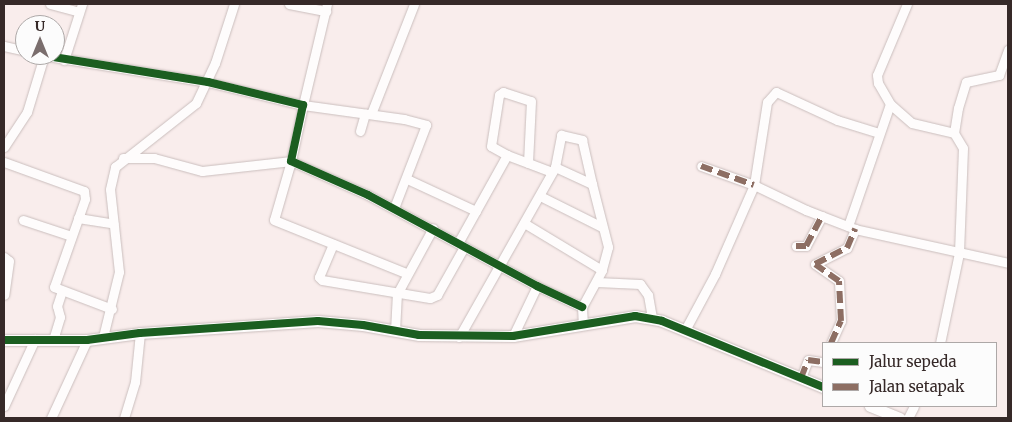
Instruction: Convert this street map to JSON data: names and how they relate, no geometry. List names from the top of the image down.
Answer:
{
  "legend": ["Jalur sepeda", "Jalan setapak"],
  "north": "top"
}
